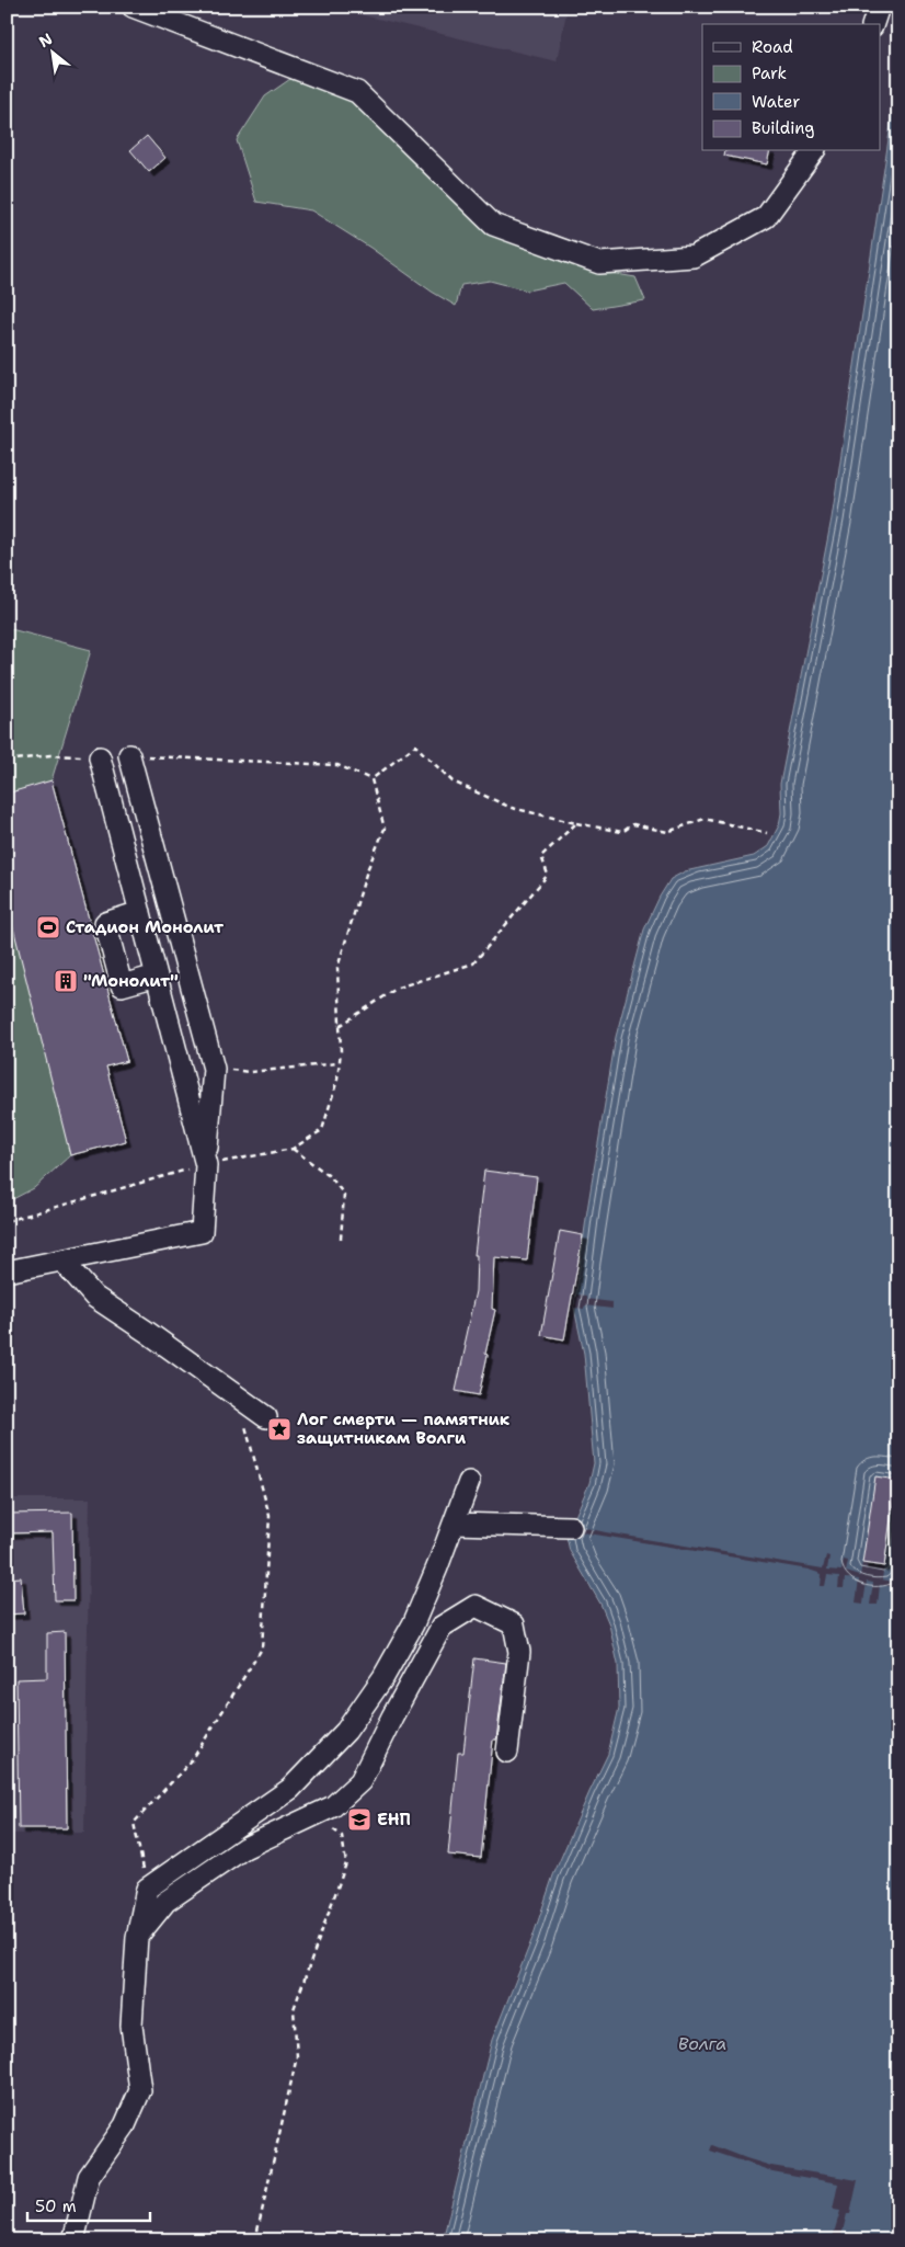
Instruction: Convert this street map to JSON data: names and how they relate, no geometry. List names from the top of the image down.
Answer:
{
  "water": ["Волга"],
  "places": {
    "sports": ["Стадион Монолит"],
    "building": ["\"Монолит\""],
    "place": ["Лог смерти — памятник защитникам Волги"],
    "school or university": ["ЕНП"]
  },
  "legend": [
    "Road",
    "Park",
    "Water",
    "Building"
  ],
  "scale_bar": "50 m",
  "north": "top left"
}
